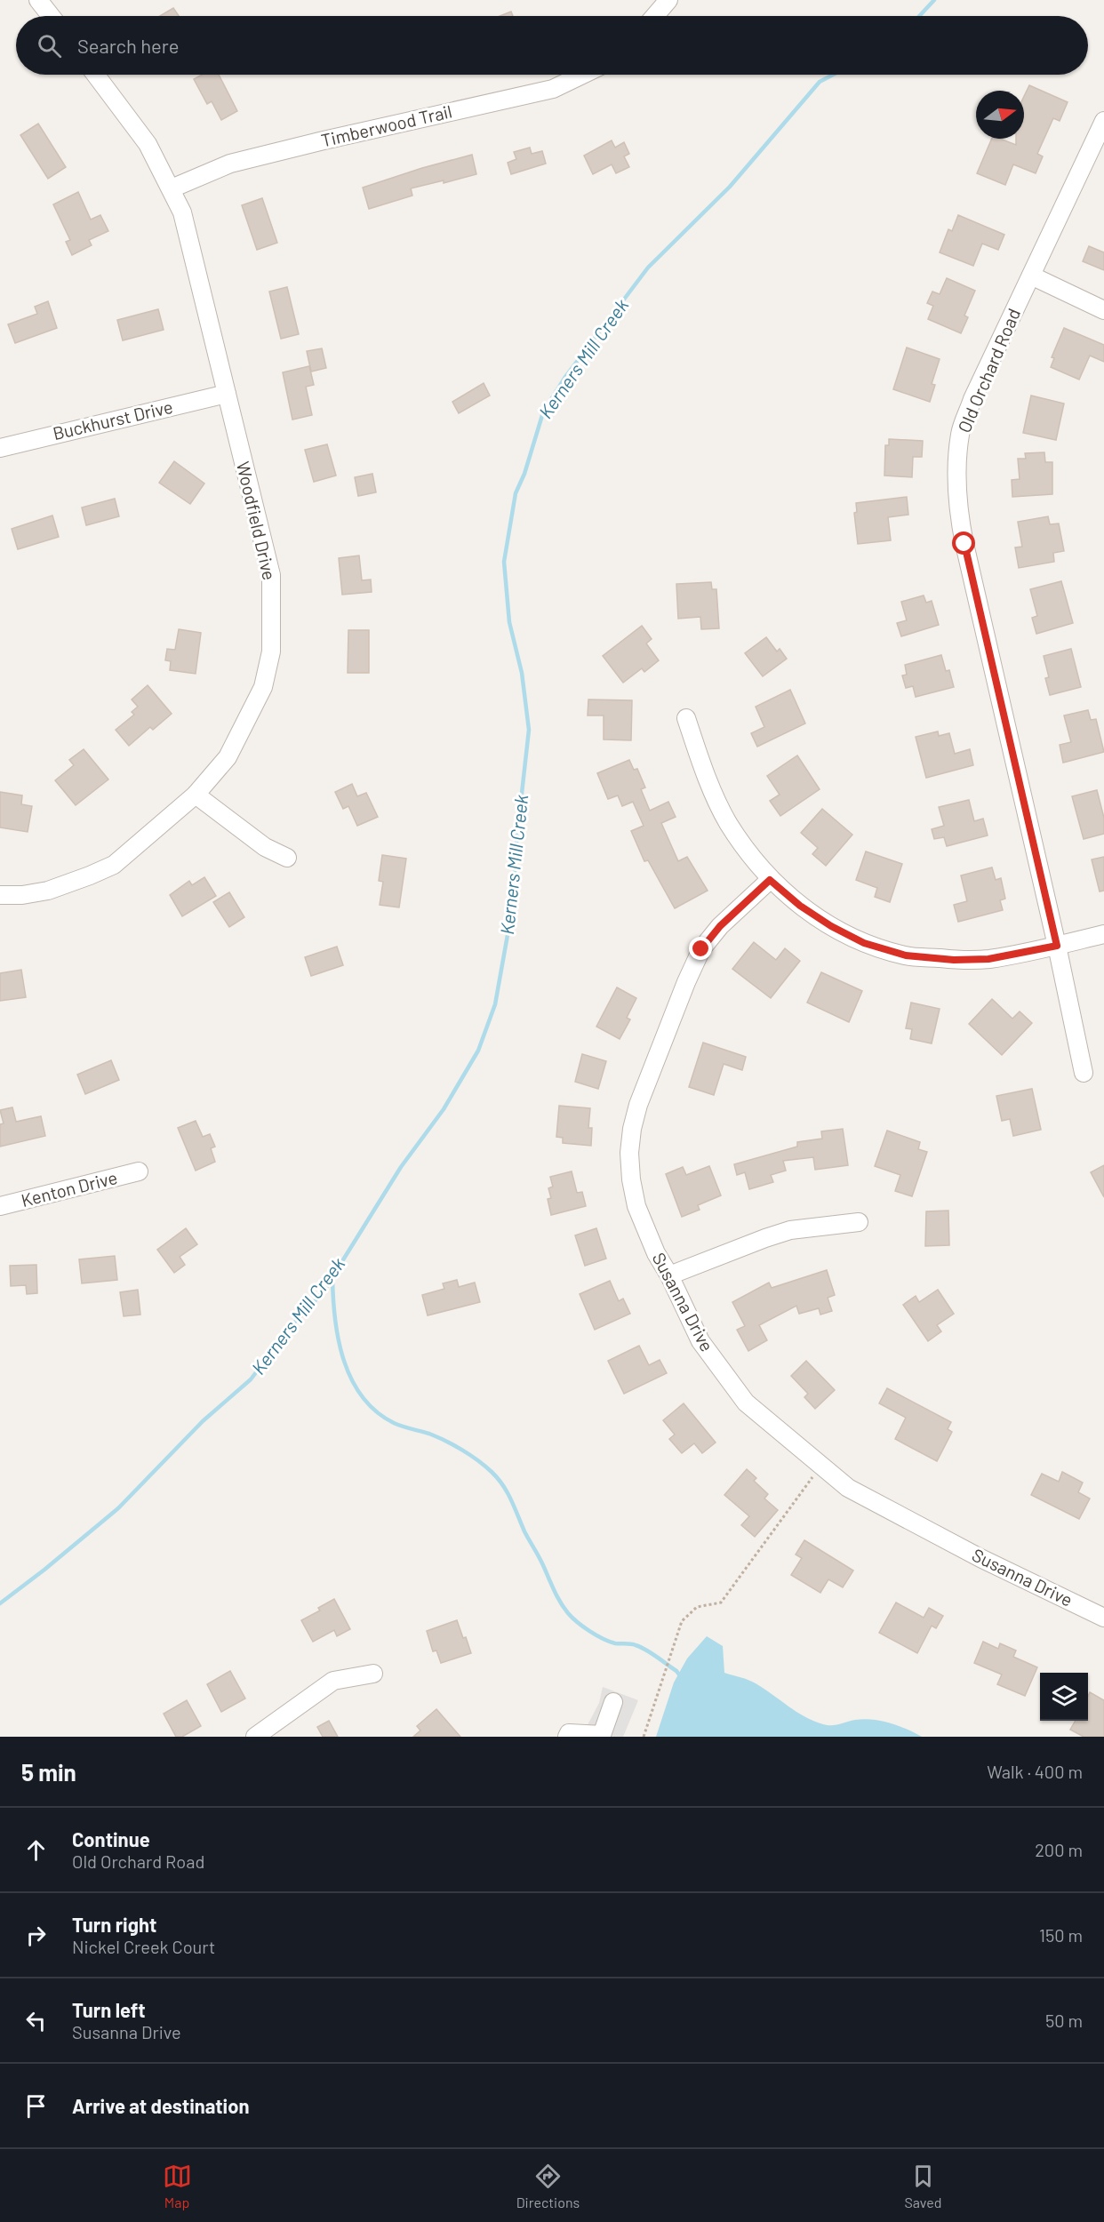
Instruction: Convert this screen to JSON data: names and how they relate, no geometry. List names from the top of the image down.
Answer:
{
  "streets": {
    "street": [
      "Timberwood Trail",
      "Old Orchard Road",
      "Buckhurst Drive",
      "Woodfield Drive",
      "Kenton Drive",
      "Susanna Drive"
    ]
  },
  "crossings": [
    ["Timberwood Trail", "Woodfield Drive"],
    ["Buckhurst Drive", "Woodfield Drive"]
  ],
  "water": ["Kerners Mill Creek"],
  "north": "right",
  "page": {
    "search": "Search here",
    "heading": ["5 min", "Walk · 400 m"],
    "list": [
      ["Continue", "Old Orchard Road", "200 m"],
      ["Turn right", "Nickel Creek Court", "150 m"],
      ["Turn left", "Susanna Drive", "50 m"],
      "Arrive at destination"
    ],
    "nav": ["Map", "Directions", "Saved"]
  }
}
